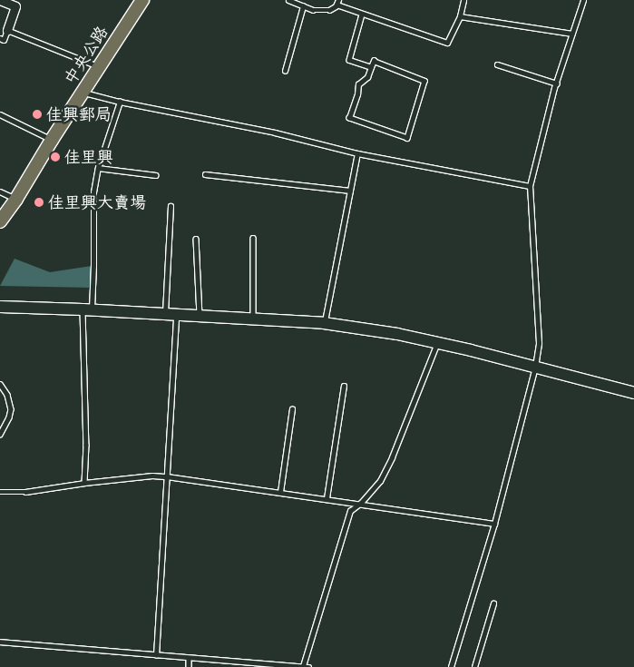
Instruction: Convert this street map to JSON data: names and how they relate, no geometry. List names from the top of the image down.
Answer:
{
  "streets": {
    "main road": ["中央公路"]
  },
  "places": ["佳興郵局", "佳里興", "佳里興大賣場"]
}
